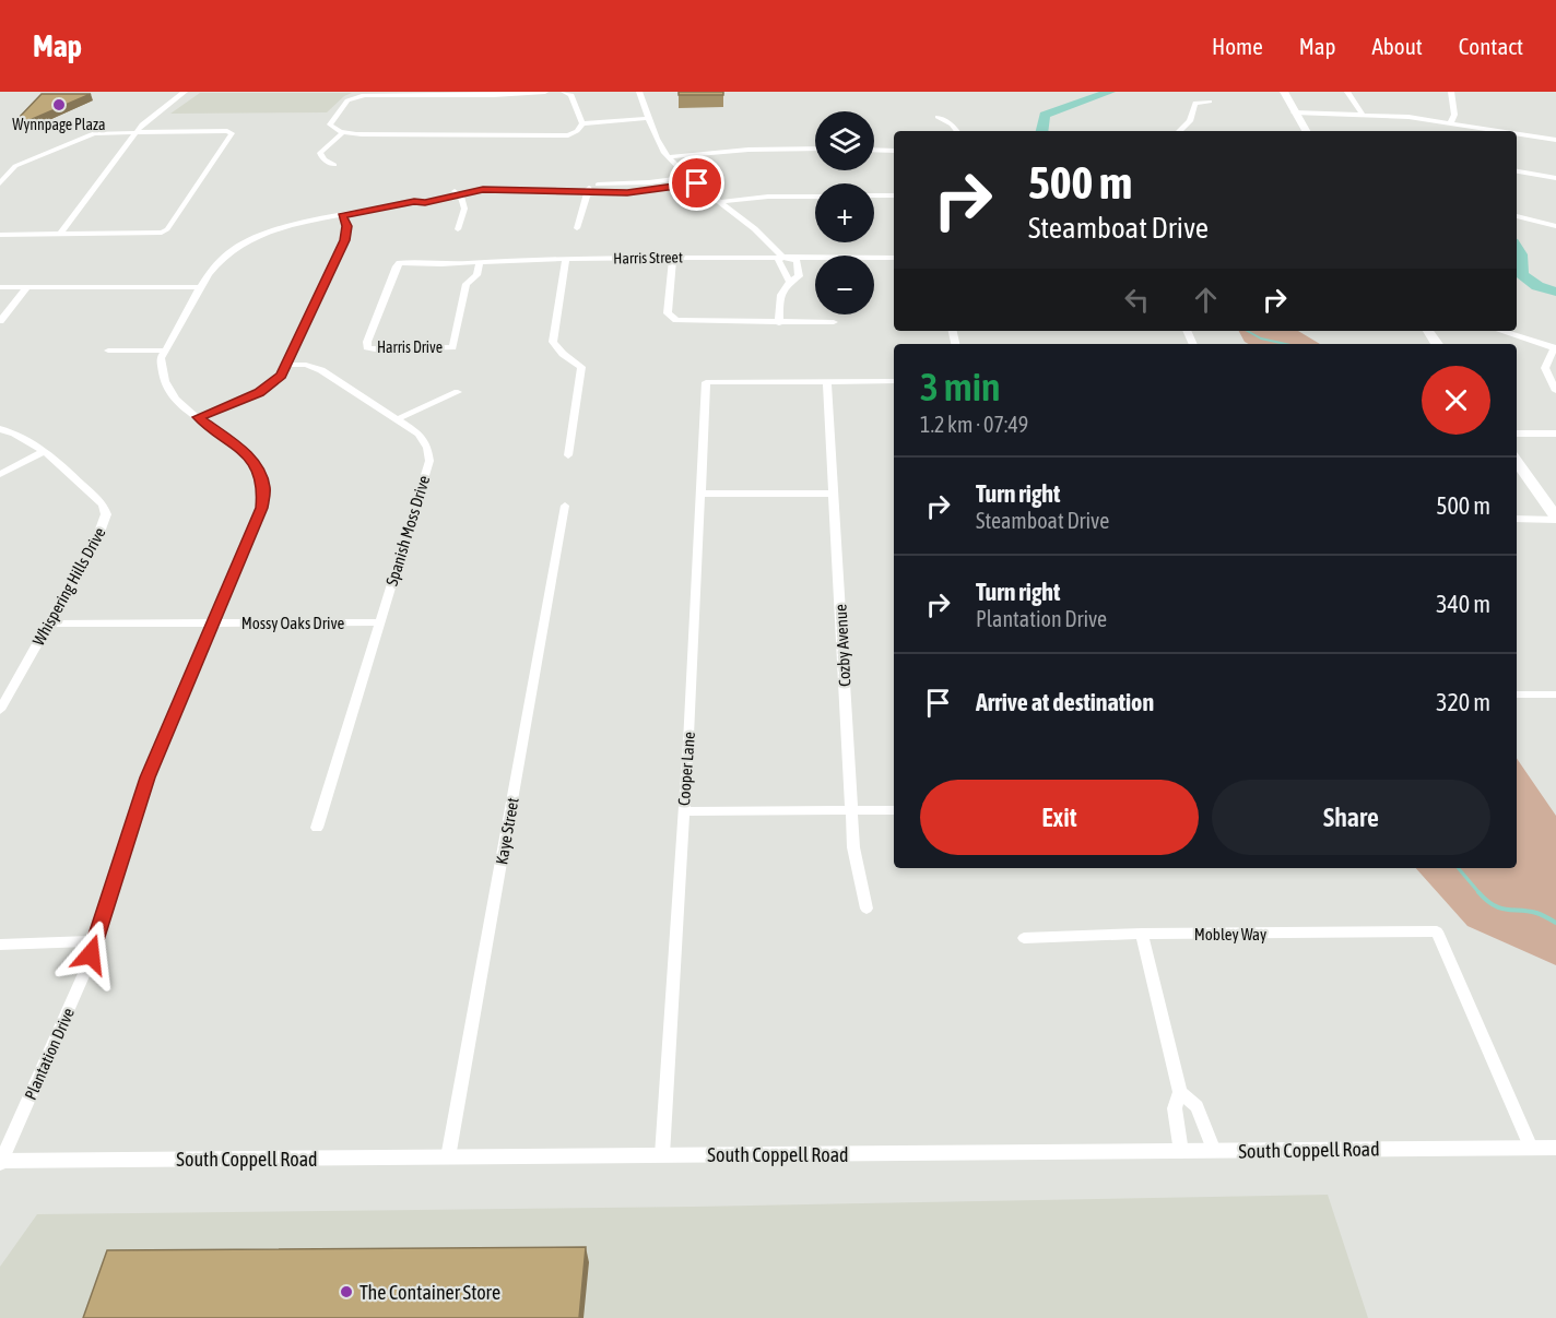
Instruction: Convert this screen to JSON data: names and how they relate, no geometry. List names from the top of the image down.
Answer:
{
  "streets": {
    "street": [
      "Harris Street",
      "Harris Drive",
      "Spanish Moss Drive",
      "Whispering Hills Drive",
      "Mossy Oaks Drive",
      "Cozby Avenue",
      "Cooper Lane",
      "Kaye Street",
      "Mobley Way",
      "Plantation Drive",
      "South Coppell Road"
    ]
  },
  "crossings": [
    ["Harris Street", "Harris Drive"],
    ["Spanish Moss Drive", "Mossy Oaks Drive"],
    ["Whispering Hills Drive", "Mossy Oaks Drive"],
    ["Mossy Oaks Drive", "Plantation Drive"],
    ["Cozby Avenue", "Cooper Lane"],
    ["Cooper Lane", "South Coppell Road"],
    ["Kaye Street", "South Coppell Road"],
    ["Mobley Way", "South Coppell Road"],
    ["Plantation Drive", "South Coppell Road"]
  ],
  "places": ["Wynnpage Plaza", "The Container Store"],
  "page": {
    "header": "Map",
    "nav": [
      "Home",
      "Map",
      "About",
      "Contact"
    ],
    "map_buttons": ["+", "−"],
    "turn": ["500 m", "Steamboat Drive"],
    "heading": ["3 min", "1.2 km · 07:49"],
    "list": [
      {
        "name": "Turn right",
        "note": "Steamboat Drive",
        "value": "500 m"
      },
      {
        "name": "Turn right",
        "note": "Plantation Drive",
        "value": "340 m"
      },
      {
        "name": "Arrive at destination",
        "value": "320 m"
      }
    ],
    "buttons": ["Exit", "Share"]
  }
}
